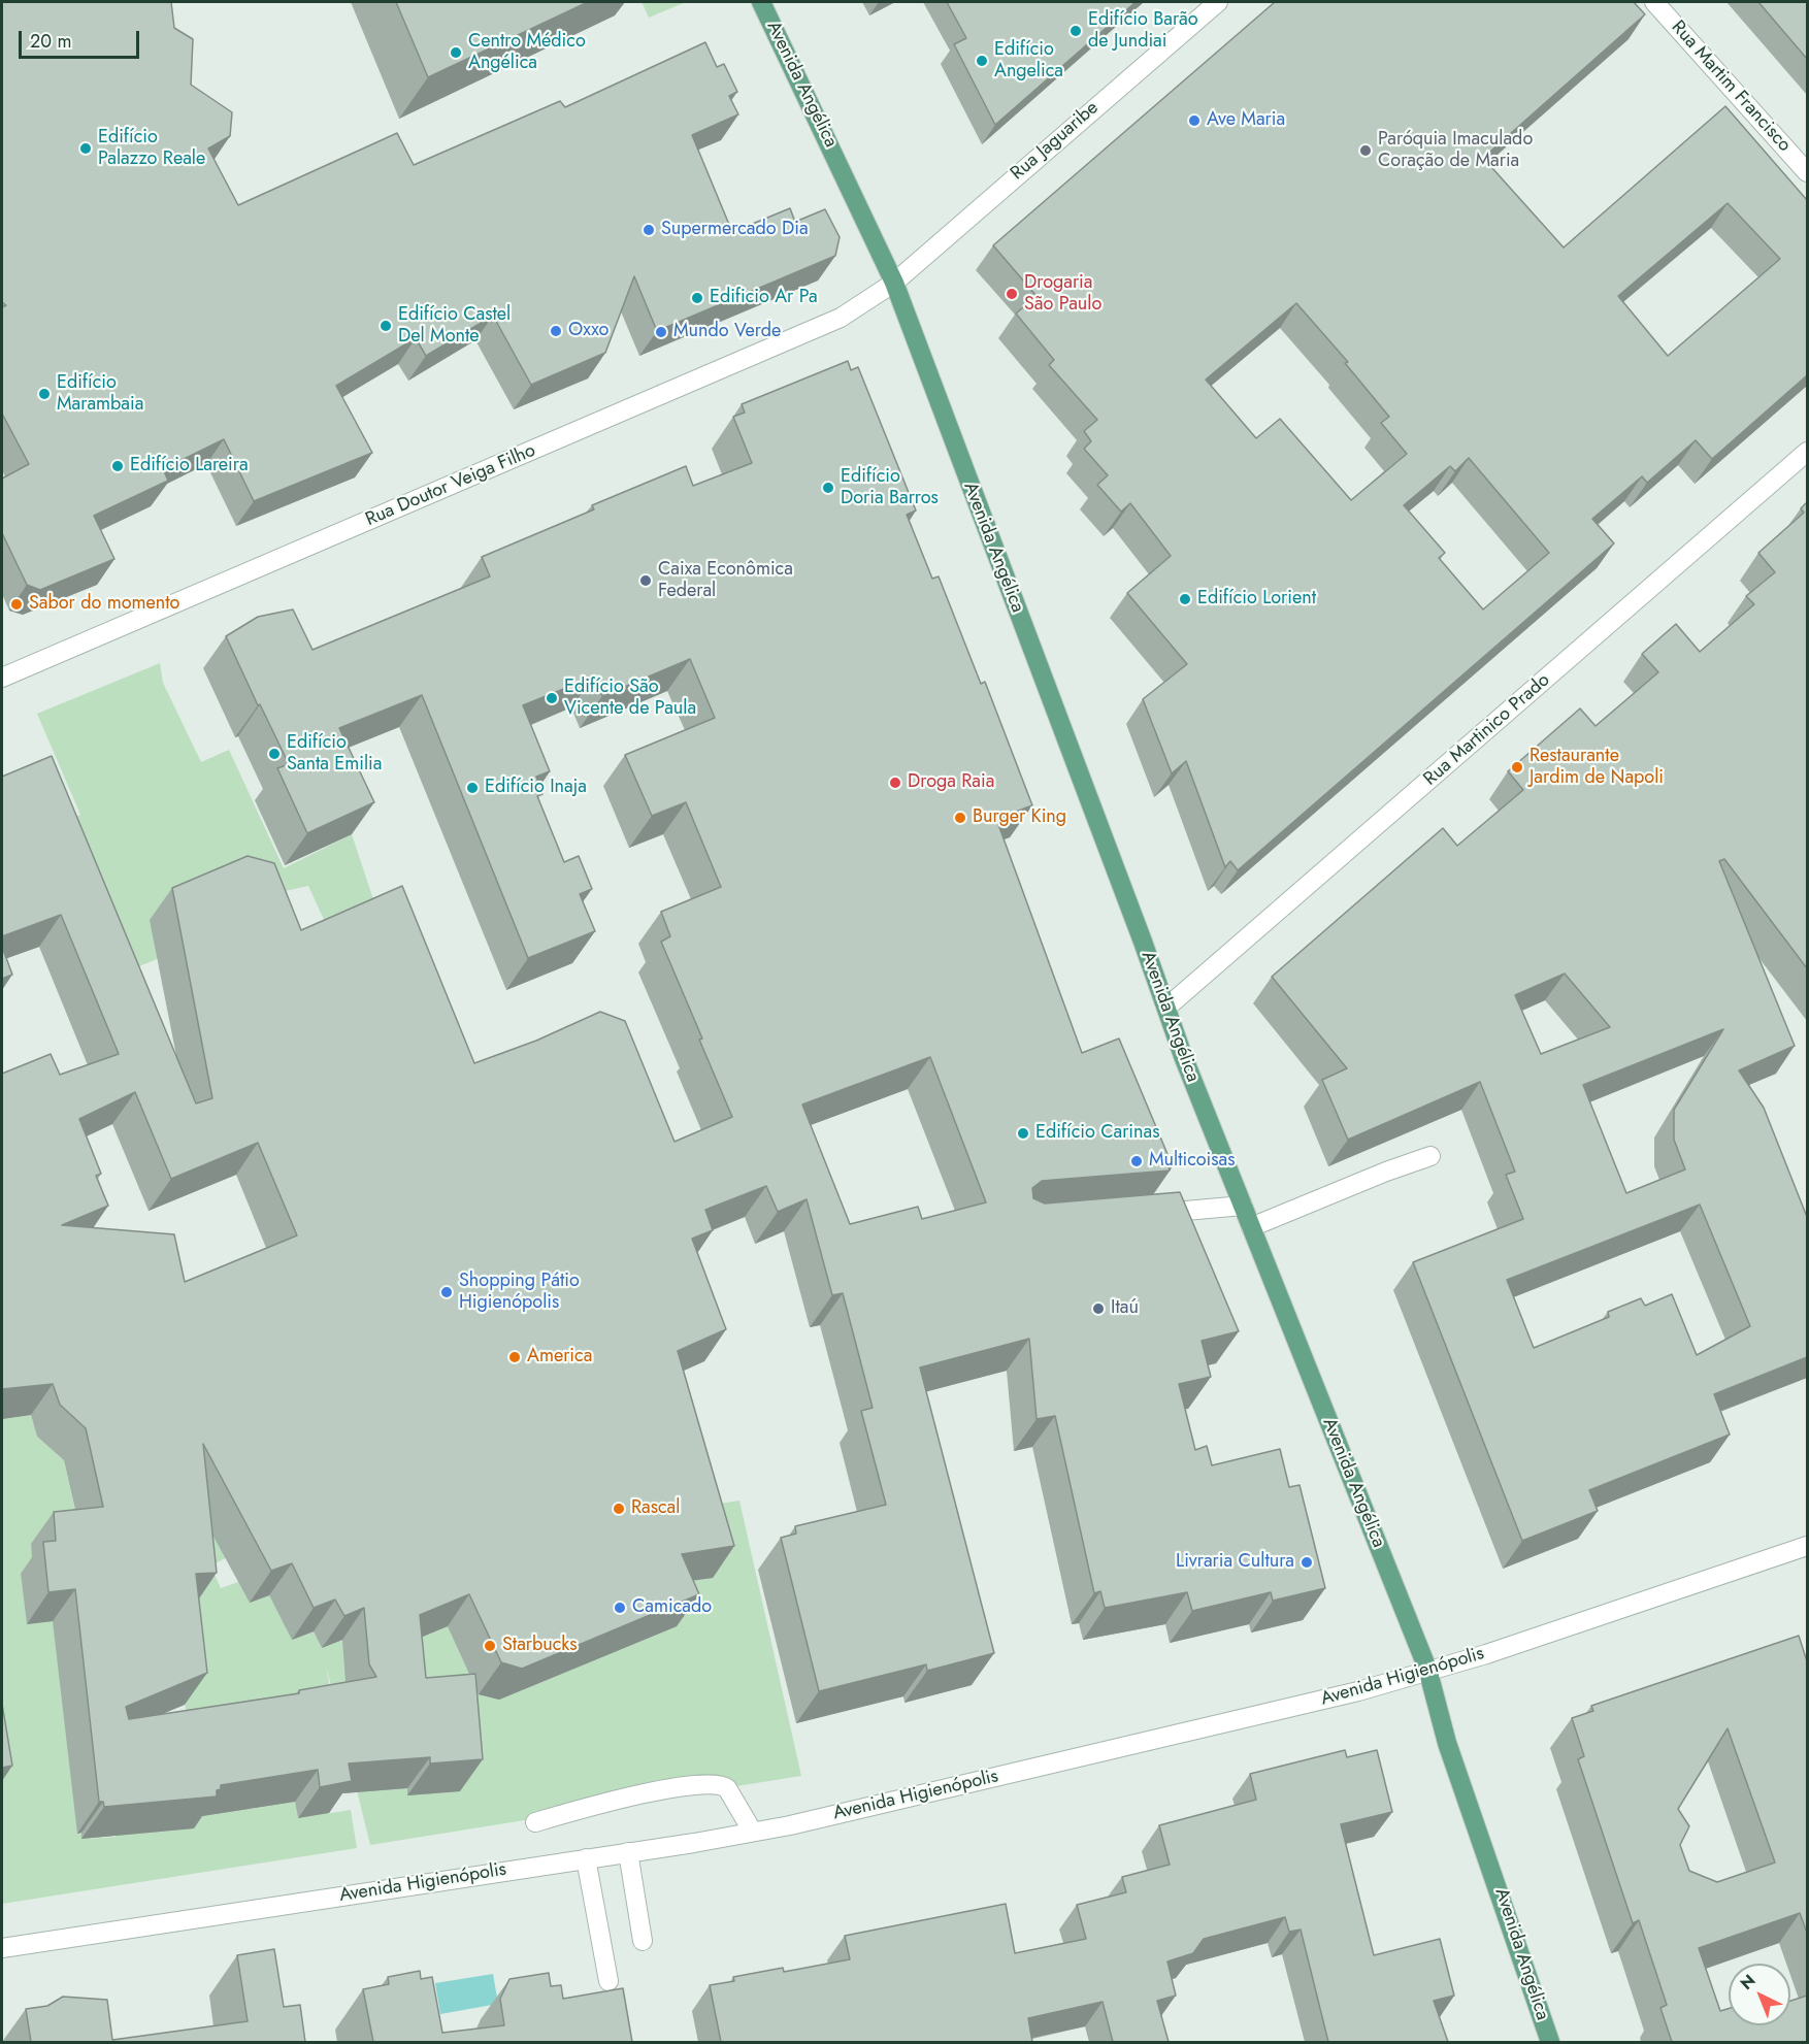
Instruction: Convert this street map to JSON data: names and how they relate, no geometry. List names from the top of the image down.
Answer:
{
  "streets": {
    "main road": ["Avenida Angélica"],
    "street": [
      "Rua Martim Francisco",
      "Rua Jaguaribe",
      "Rua Doutor Veiga Filho",
      "Rua Martinico Prado",
      "Avenida Higienópolis"
    ]
  },
  "crossings": [
    ["Avenida Angélica", "Rua Jaguaribe"],
    ["Avenida Angélica", "Rua Doutor Veiga Filho"],
    ["Avenida Angélica", "Rua Martinico Prado"],
    ["Avenida Angélica", "Avenida Higienópolis"],
    ["Rua Jaguaribe", "Rua Doutor Veiga Filho"]
  ],
  "places": [
    "Edifício Barão de Jundiai",
    "Centro Médico Angélica",
    "Edifício Angelica",
    "Ave Maria",
    "Edifício Palazzo Reale",
    "Paróquia Imaculado Coração de Maria",
    "Supermercado Dia",
    "Drogaria São Paulo",
    "Edificio Ar Pa",
    "Edifício Castel Del Monte",
    "Oxxo",
    "Mundo Verde",
    "Edifício Marambaia",
    "Edifício Lareira",
    "Edifício Doria Barros",
    "Caixa Econômica Federal",
    "Edifício Lorient",
    "Sabor do momento",
    "Edifício São Vicente de Paula",
    "Edifício Santa Emilia",
    "Restaurante Jardim de Napoli",
    "Droga Raia",
    "Edifício Inaja",
    "Burger King",
    "Edifício Carinas",
    "Multicoisas",
    "Shopping Pátio Higienópolis",
    "Itaú",
    "America",
    "Rascal",
    "Livraria Cultura",
    "Camicado",
    "Starbucks"
  ],
  "scale_bar": "20 m",
  "north": "top left"
}
